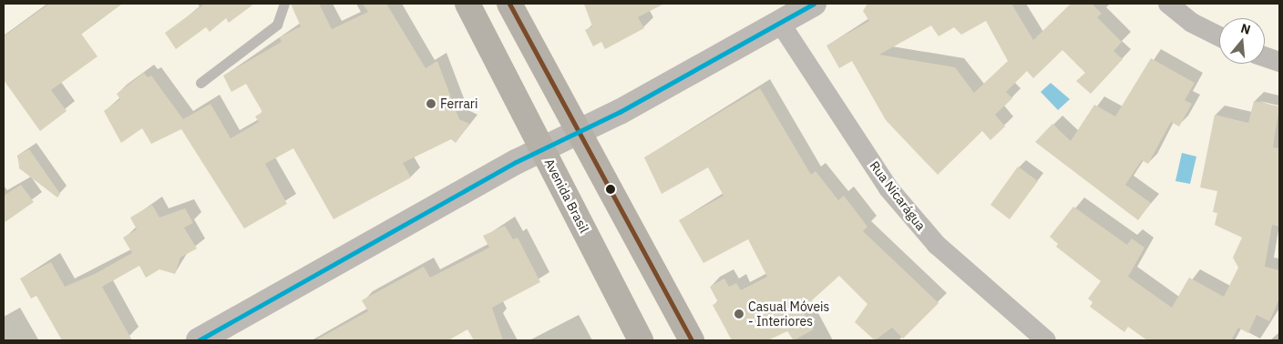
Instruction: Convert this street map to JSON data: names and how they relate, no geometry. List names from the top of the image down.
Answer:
{
  "streets": {
    "main road": ["Avenida Brasil"],
    "street": ["Rua Nicarágua"]
  },
  "places": ["Ferrari", "Casual Móveis - Interiores"],
  "north": "top"
}
